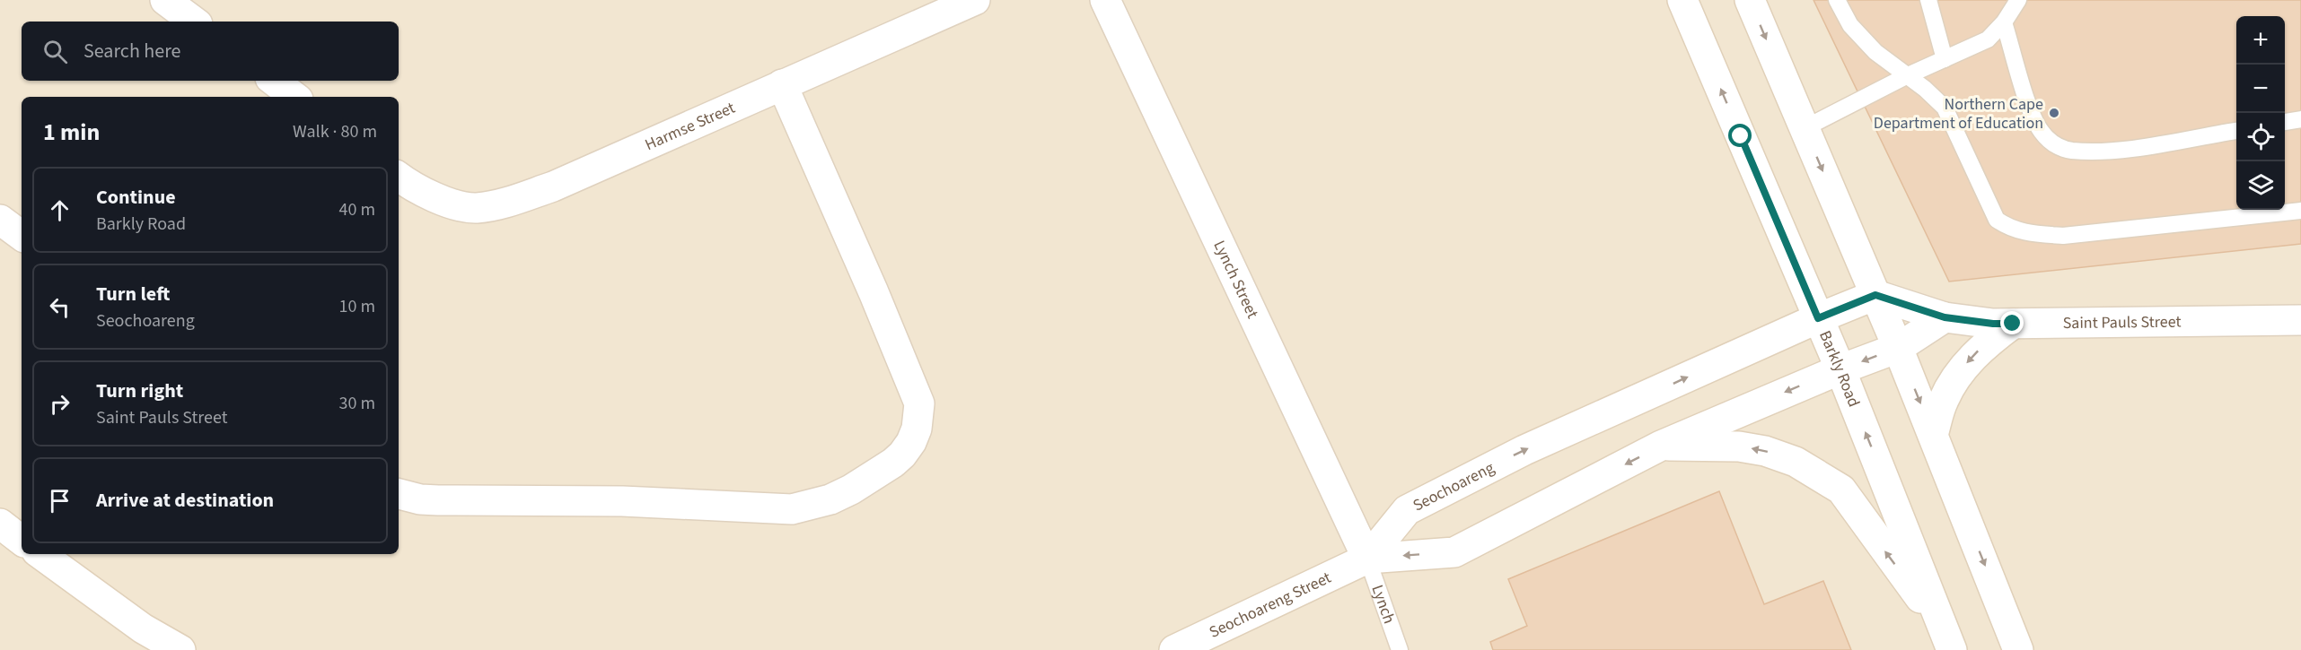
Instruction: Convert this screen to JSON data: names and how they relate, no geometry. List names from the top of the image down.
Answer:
{
  "streets": {
    "street": [
      "Harmse Street",
      "Lynch Street",
      "Saint Pauls Street",
      "Barkly Road",
      "Seochoareng",
      "Seochoareng Street"
    ],
    "lane": ["Lynch"]
  },
  "crossings": [
    ["Lynch Street", "Seochoareng"],
    ["Lynch Street", "Seochoareng Street"],
    ["Lynch Street", "Lynch"],
    ["Saint Pauls Street", "Seochoareng"],
    ["Barkly Road", "Seochoareng"],
    ["Seochoareng", "Seochoareng Street"],
    ["Seochoareng", "Lynch"],
    ["Seochoareng Street", "Lynch"]
  ],
  "places": ["Northern Cape Department of Education"],
  "page": {
    "map_buttons": ["+", "−"],
    "search": "Search here",
    "heading": ["1 min", "Walk · 80 m"],
    "list": [
      ["Continue", "Barkly Road", "40 m"],
      ["Turn left", "Seochoareng", "10 m"],
      ["Turn right", "Saint Pauls Street", "30 m"],
      "Arrive at destination"
    ]
  }
}
